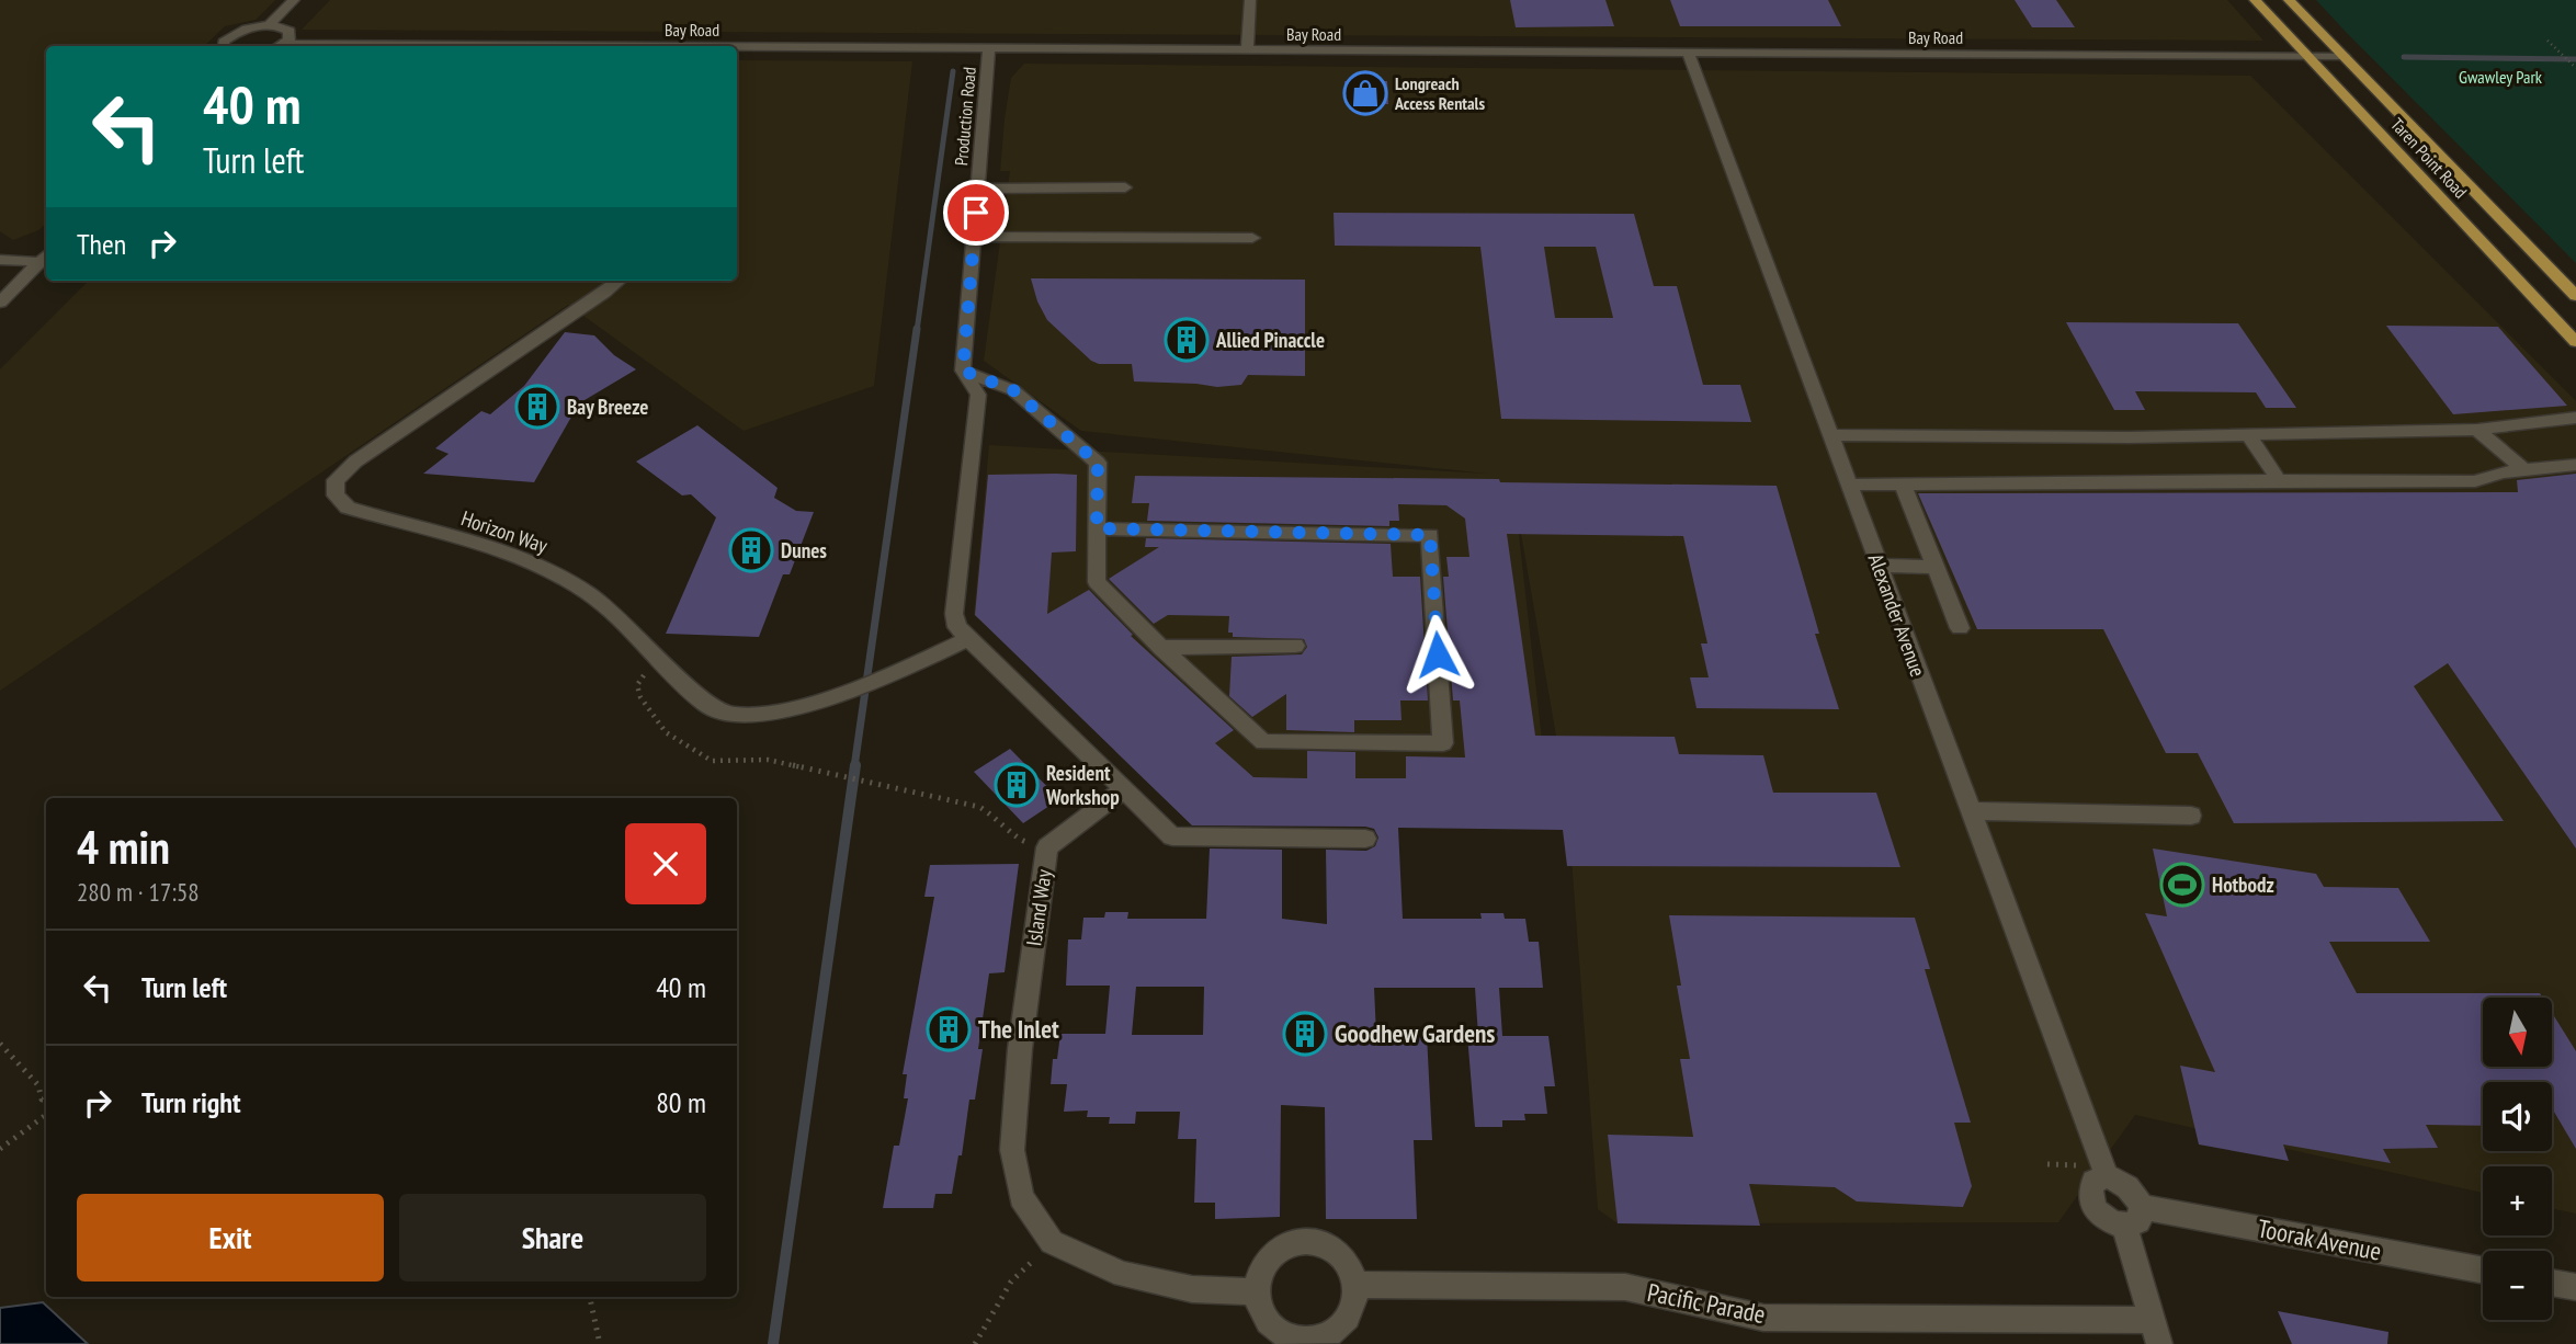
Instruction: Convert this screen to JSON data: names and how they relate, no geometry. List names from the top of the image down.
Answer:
{
  "streets": {
    "main road": ["Taren Point Road"],
    "street": [
      "Bay Road",
      "Production Road",
      "Horizon Way",
      "Alexander Avenue",
      "Island Way",
      "Toorak Avenue",
      "Pacific Parade"
    ]
  },
  "crossings": [
    ["Bay Road", "Production Road"],
    ["Bay Road", "Taren Point Road"],
    ["Bay Road", "Alexander Avenue"],
    ["Alexander Avenue", "Toorak Avenue"]
  ],
  "parks": ["Gwawley Park"],
  "places": {
    "shop": ["Longreach Access Rentals"],
    "building": [
      "Allied Pinaccle",
      "Bay Breeze",
      "Dunes",
      "Resident Workshop",
      "The Inlet",
      "Goodhew Gardens"
    ],
    "sports": ["Hotbodz"]
  },
  "north": "bottom",
  "page": {
    "turn": ["40 m", "Turn left"],
    "then": "Then",
    "heading": ["4 min", "280 m · 17:58"],
    "list": [
      {
        "name": "Turn left",
        "value": "40 m"
      },
      {
        "name": "Turn right",
        "value": "80 m"
      }
    ],
    "map_buttons": ["+", "−"],
    "buttons": ["Exit", "Share"]
  }
}
